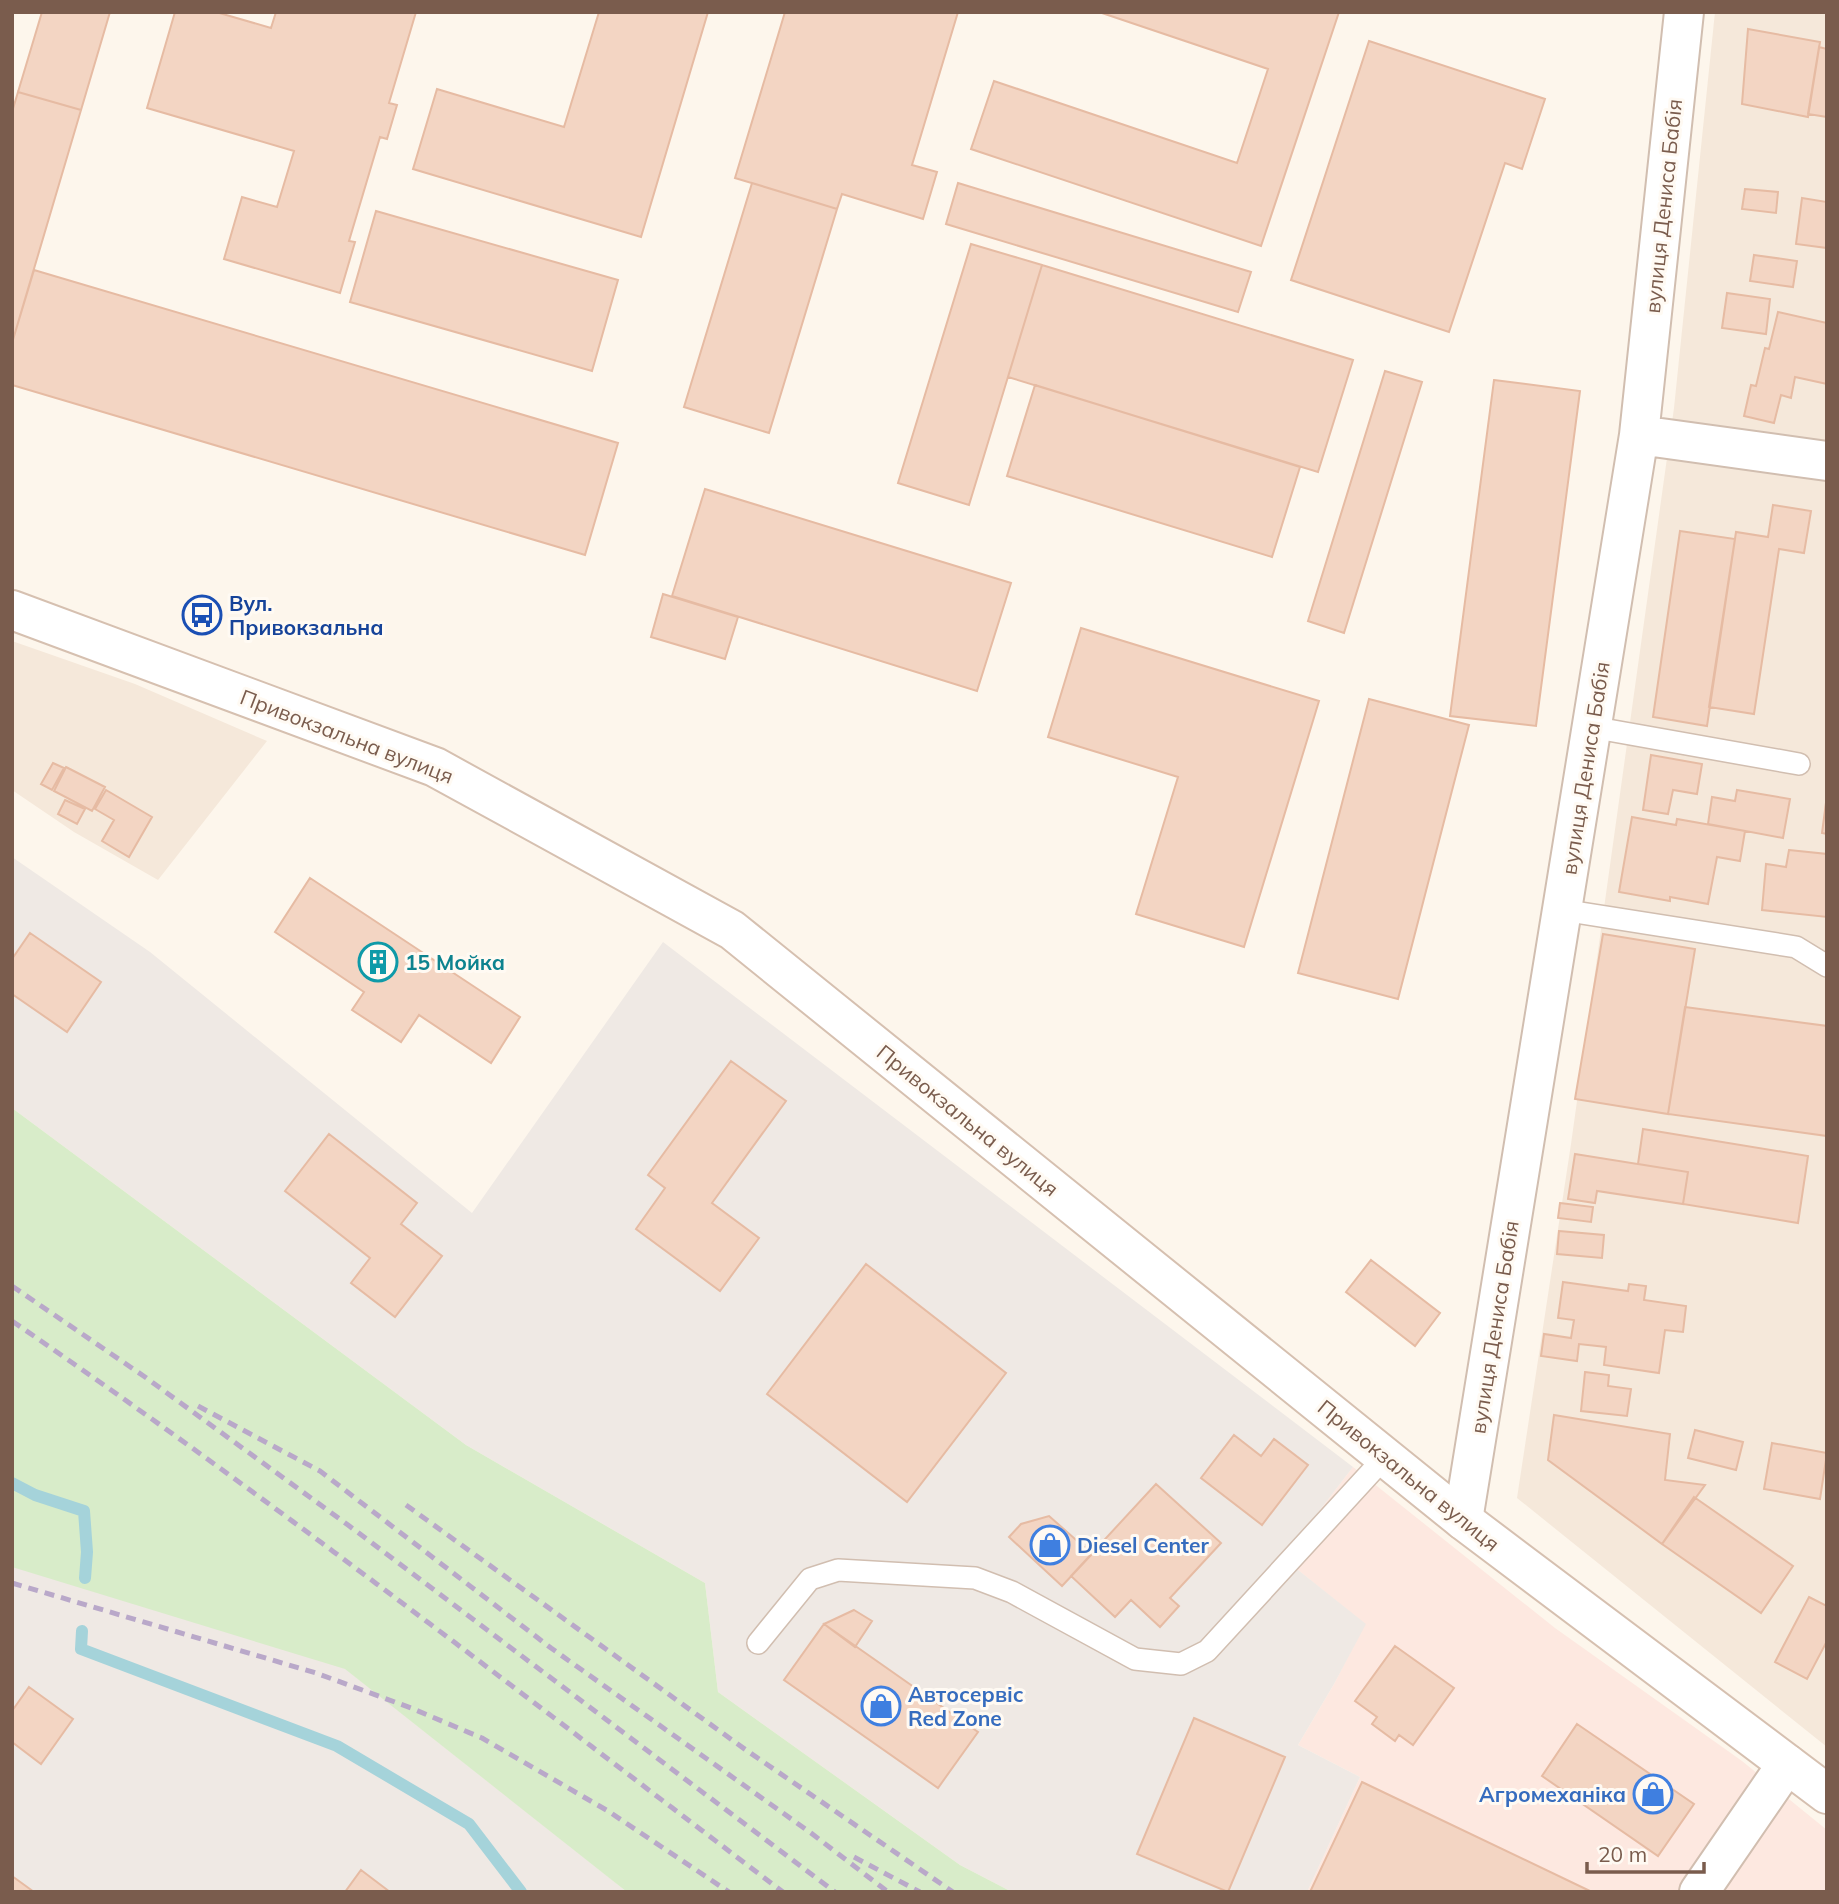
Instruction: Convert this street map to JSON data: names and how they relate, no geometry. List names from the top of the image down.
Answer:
{
  "streets": {
    "main road": ["вулиця Дениса Бабія", "Привокзальна вулиця"]
  },
  "crossings": [
    ["вулиця Дениса Бабія", "Привокзальна вулиця"]
  ],
  "places": {
    "bus stop": ["Вул. Привокзальна"],
    "building": ["15 Мойка"],
    "shop": ["Diesel Center", "Автосервіс Red Zone", "Агромеханіка"]
  },
  "scale_bar": "20 m"
}
